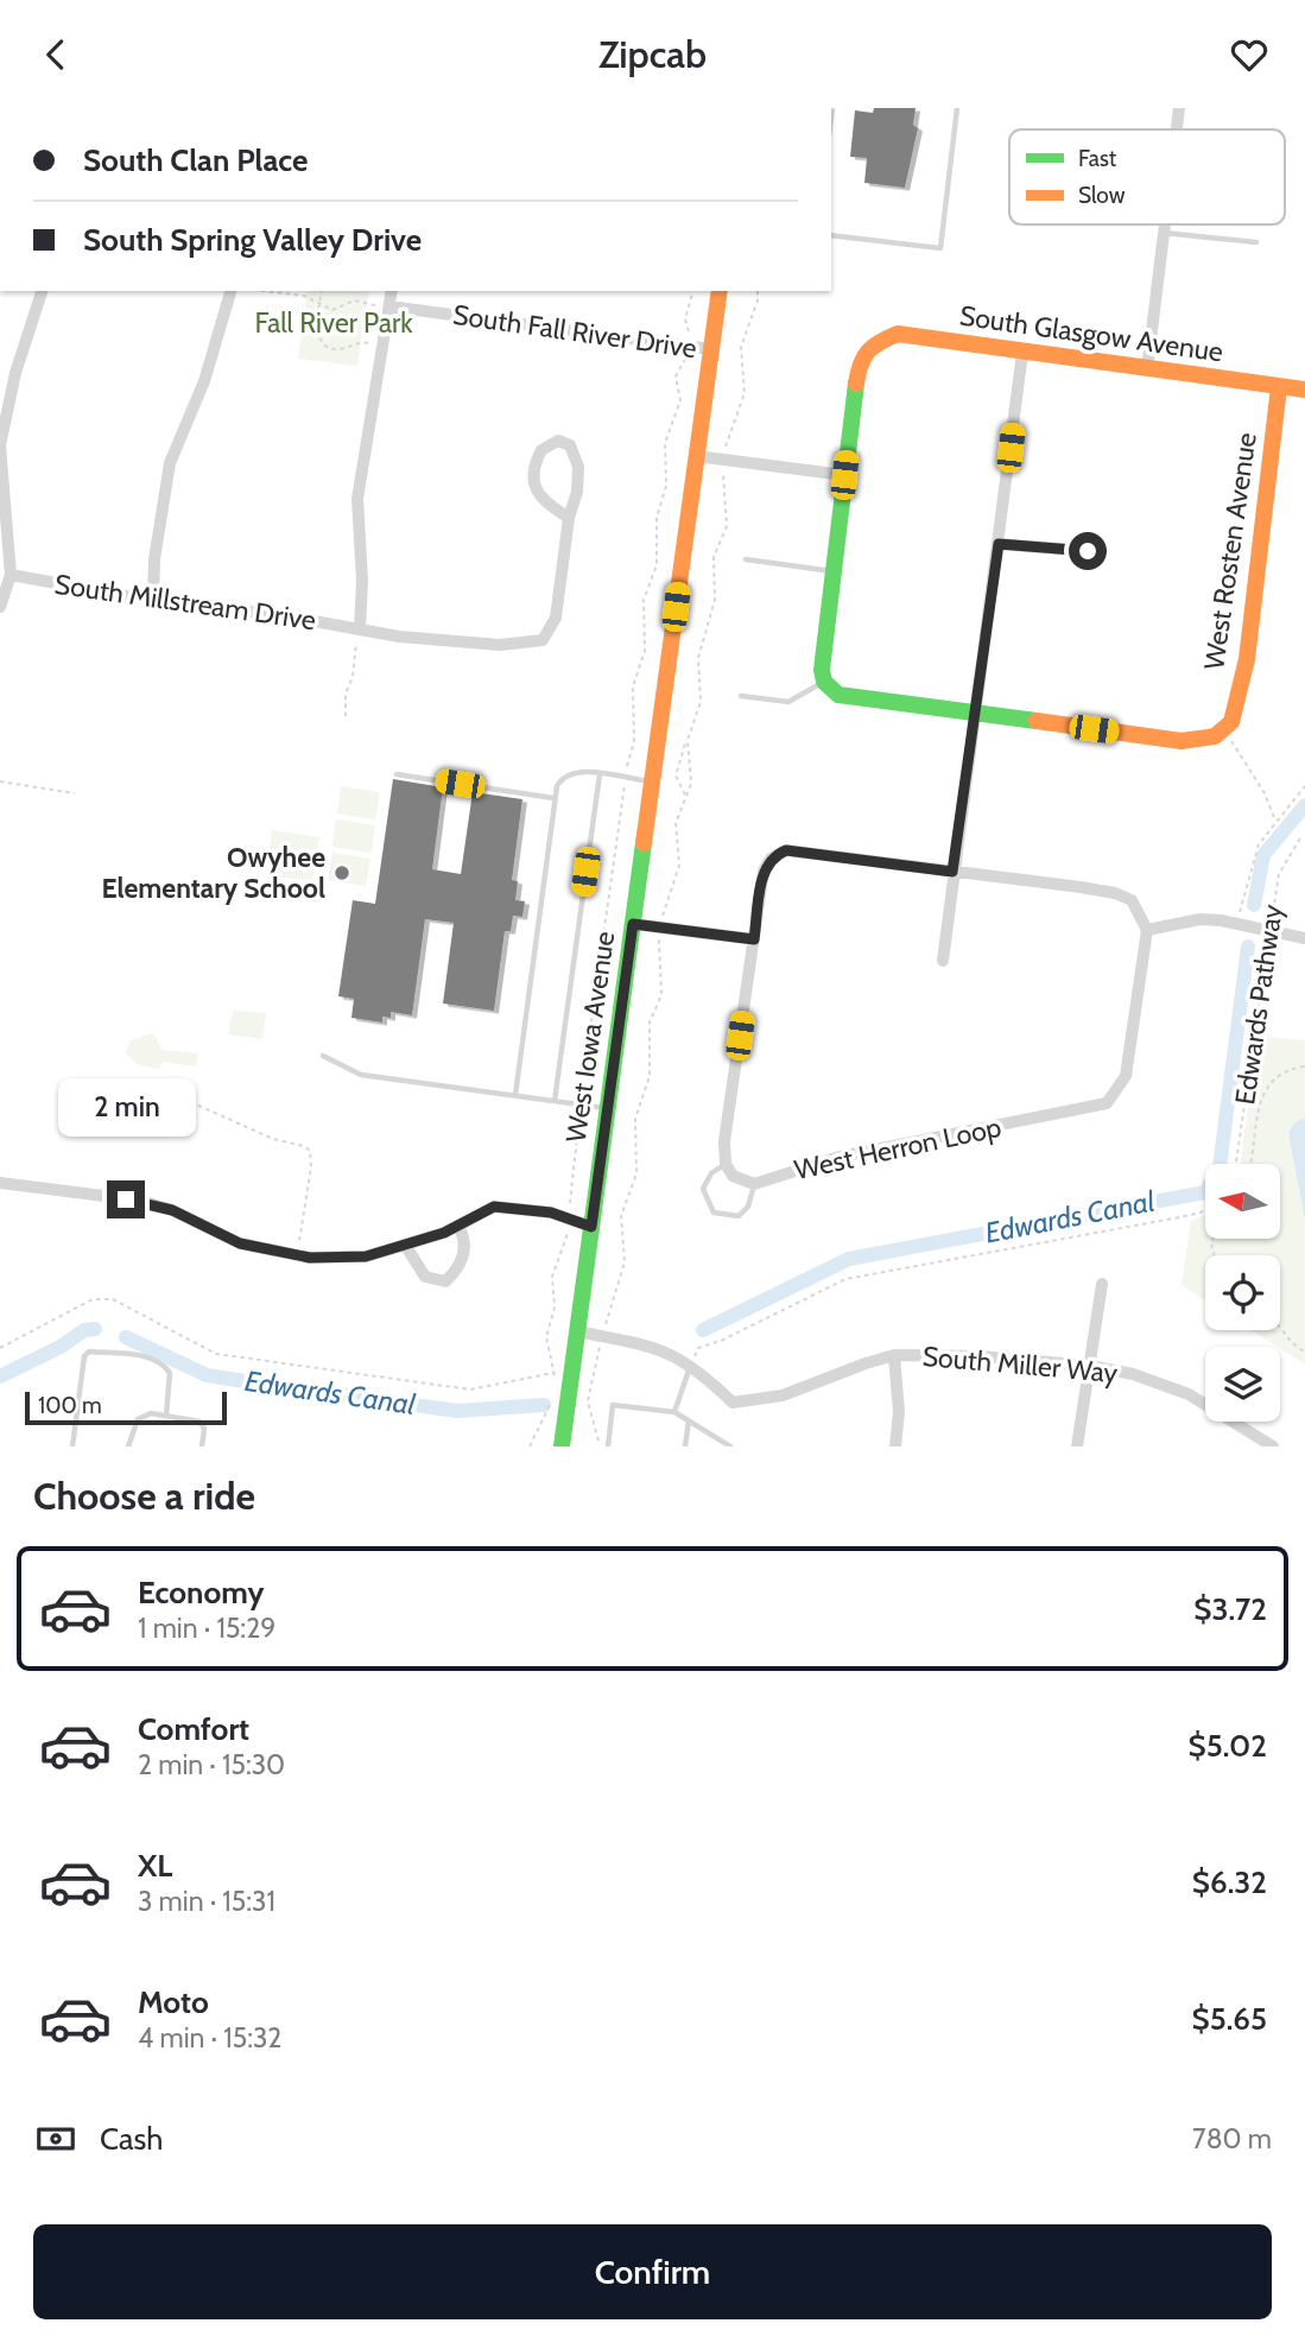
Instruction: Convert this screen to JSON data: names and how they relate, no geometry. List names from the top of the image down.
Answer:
{
  "streets": {
    "street": [
      "South Fall River Drive",
      "South Glasgow Avenue",
      "West Rosten Avenue",
      "South Millstream Drive",
      "West Iowa Avenue",
      "West Herron Loop",
      "South Miller Way"
    ],
    "path": ["Edwards Pathway"]
  },
  "crossings": [
    ["South Fall River Drive", "West Iowa Avenue"],
    ["South Glasgow Avenue", "West Rosten Avenue"],
    ["West Iowa Avenue", "South Miller Way"]
  ],
  "water": ["Edwards Canal"],
  "parks": ["Fall River Park"],
  "places": ["Owyhee Elementary School"],
  "legend": ["Fast", "Slow"],
  "scale_bar": "100 m",
  "north": "left",
  "page": {
    "header": "Zipcab",
    "banner": ["South Clan Place", "South Spring Valley Drive"],
    "bubble": "2 min",
    "scale": "100 m",
    "heading": "Choose a ride",
    "list": [
      {
        "name": "Economy",
        "note": "1 min · 15:29",
        "value": "$3.72"
      },
      {
        "name": "Comfort",
        "note": "2 min · 15:30",
        "value": "$5.02"
      },
      {
        "name": "XL",
        "note": "3 min · 15:31",
        "value": "$6.32"
      },
      {
        "name": "Moto",
        "note": "4 min · 15:32",
        "value": "$5.65"
      }
    ],
    "pay": ["Cash", "780 m"],
    "buttons": "Confirm"
  }
}
